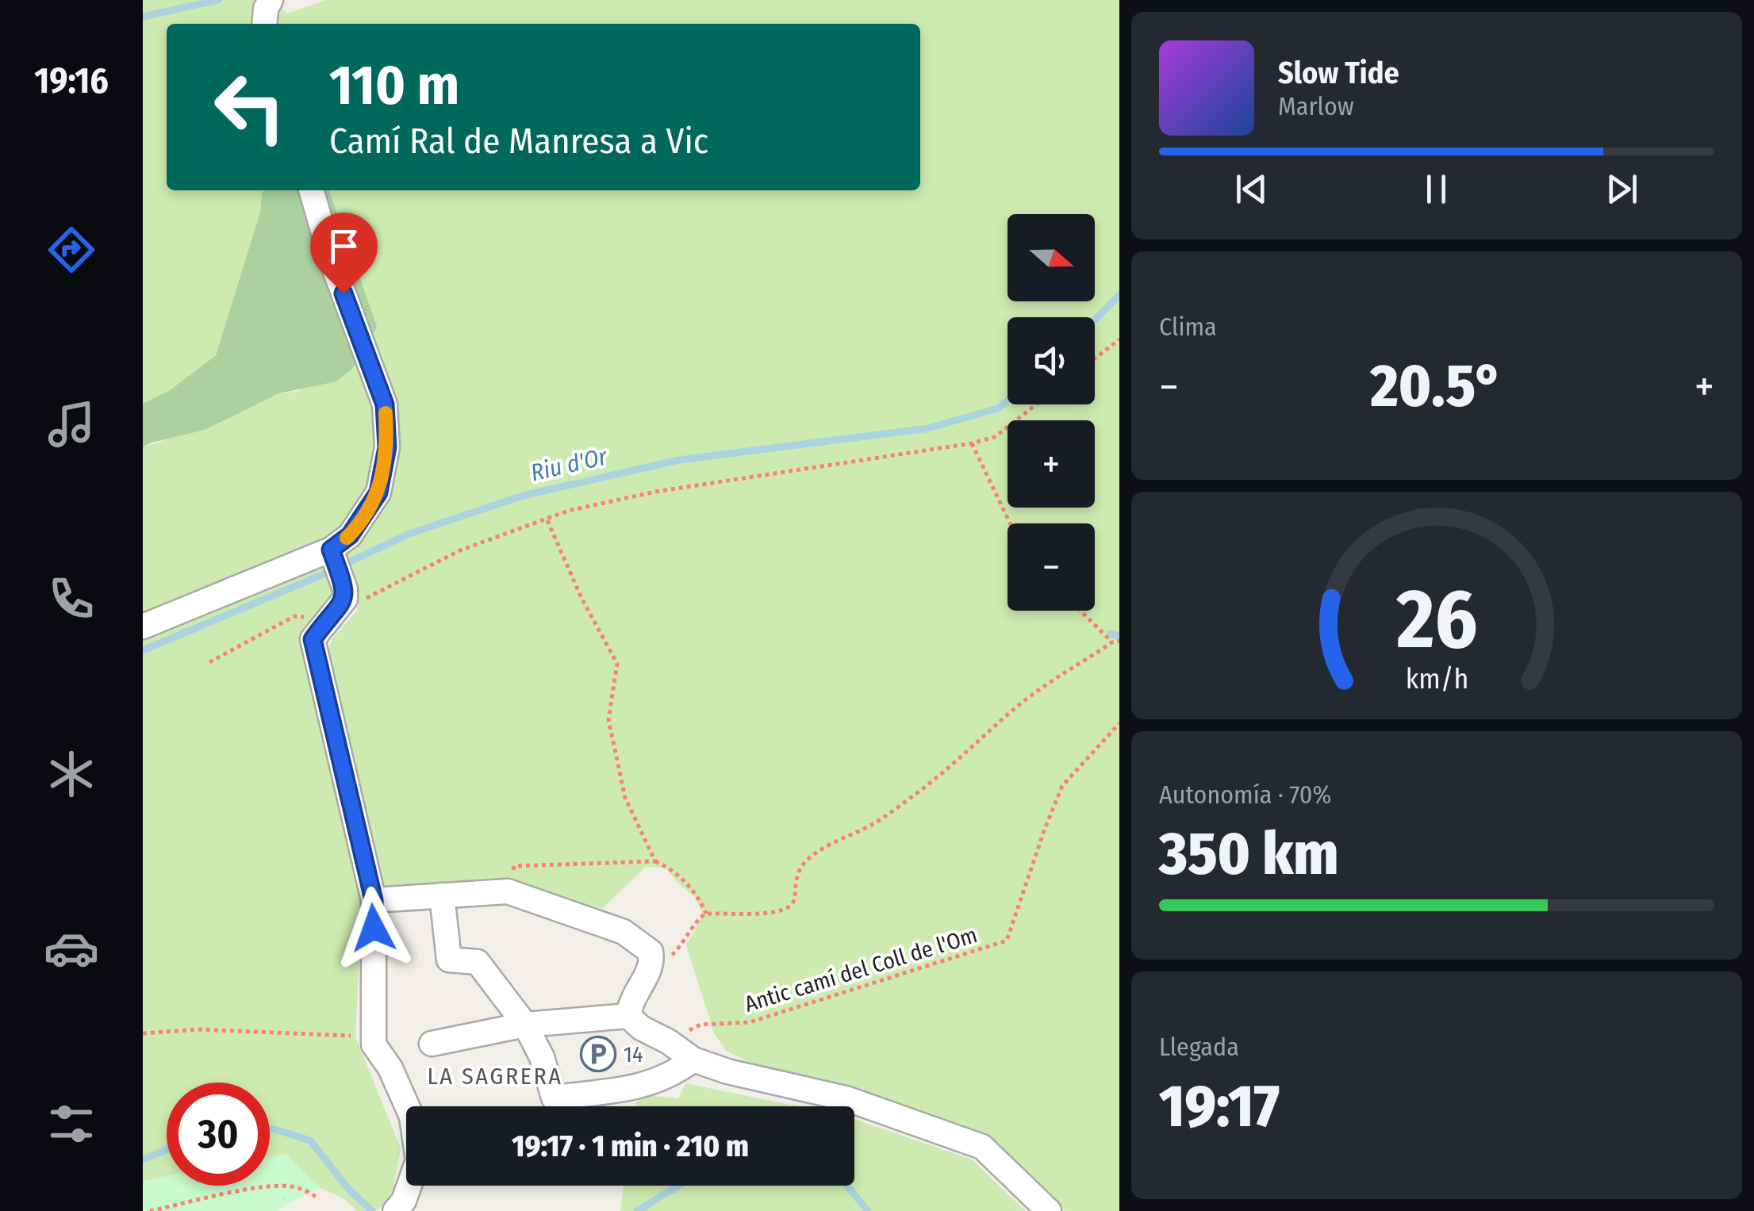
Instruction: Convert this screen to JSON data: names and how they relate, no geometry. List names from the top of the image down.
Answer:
{
  "streets": {
    "path": ["Antic camí del Coll de l'Om"]
  },
  "districts": ["LA SAGRERA"],
  "water": ["Riu d'Or"],
  "places": {
    "parking": ["14"]
  },
  "north": "right",
  "page": {
    "tabs": "19:16",
    "turn": ["110 m", "Camí Ral de Manresa a Vic"],
    "song": ["Slow Tide", "Marlow"],
    "map_buttons": ["+", "−"],
    "tile": [
      "Clima",
      ["Autonomía · 70%", "350 km"],
      ["Llegada", "19:17"]
    ],
    "heat": ["−", "20.5°", "+"],
    "limit": "30",
    "trip": "19:17 · 1 min · 210 m",
    "gauge": ["26", "km/h"]
  }
}
